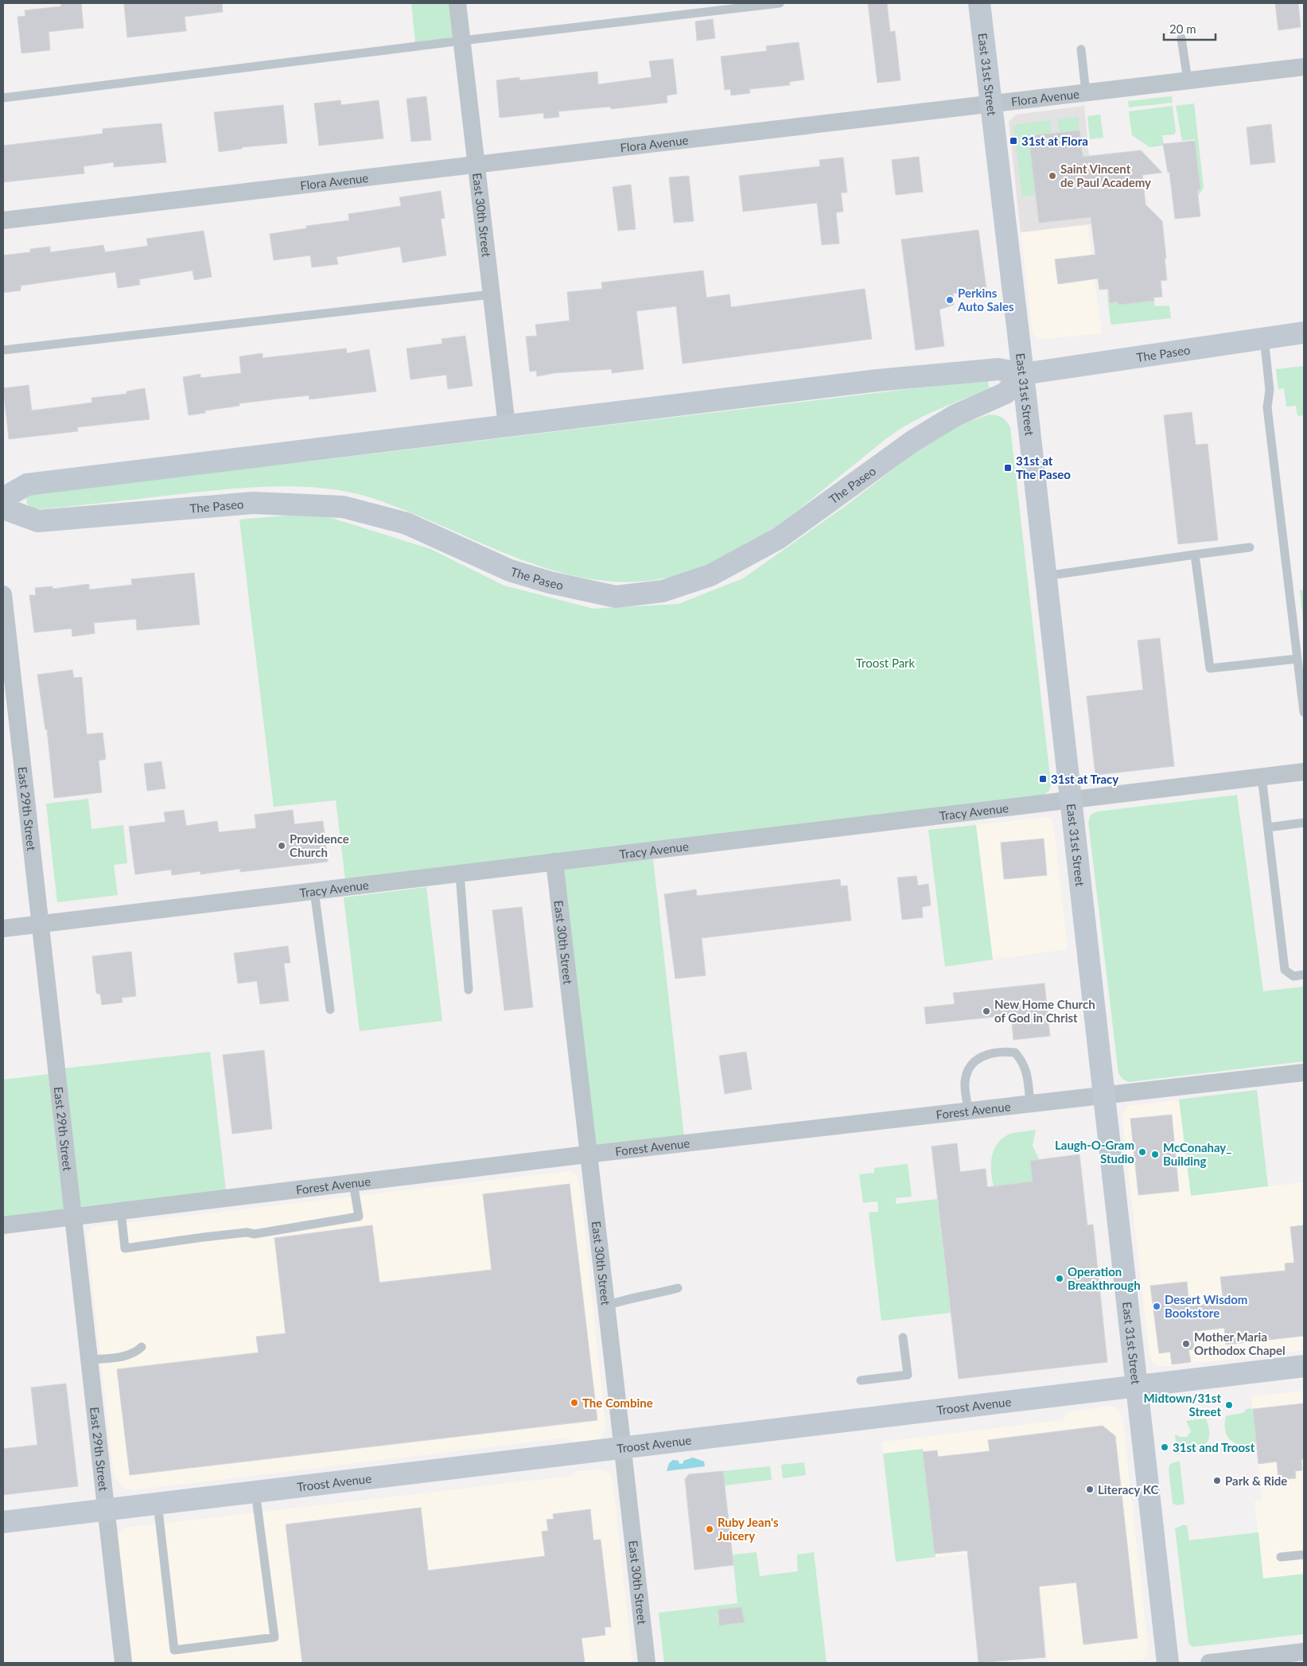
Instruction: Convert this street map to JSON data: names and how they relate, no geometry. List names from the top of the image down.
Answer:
{
  "streets": {
    "main road": ["East 31st Street", "The Paseo", "Troost Avenue"],
    "street": [
      "Flora Avenue",
      "East 30th Street",
      "East 29th Street",
      "Tracy Avenue",
      "Forest Avenue"
    ]
  },
  "crossings": [
    ["East 31st Street", "Flora Avenue"],
    ["East 31st Street", "The Paseo"],
    ["East 31st Street", "Tracy Avenue"],
    ["East 31st Street", "Forest Avenue"],
    ["East 31st Street", "Troost Avenue"],
    ["Flora Avenue", "East 30th Street"],
    ["East 30th Street", "The Paseo"],
    ["East 30th Street", "Tracy Avenue"],
    ["East 30th Street", "Forest Avenue"],
    ["East 30th Street", "Troost Avenue"],
    ["East 29th Street", "Tracy Avenue"],
    ["East 29th Street", "Forest Avenue"],
    ["East 29th Street", "Troost Avenue"]
  ],
  "parks": ["Troost Park"],
  "places": {
    "transit": ["31st at Flora", "31st at The Paseo", "31st at Tracy"],
    "other": [
      "Saint Vincent de Paul Academy",
      "Perkins Auto Sales",
      "Providence Church",
      "New Home Church of God in Christ",
      "Laugh-O-Gram Studio",
      "McConahay_ Building",
      "Operation Breakthrough",
      "Desert Wisdom Bookstore",
      "Mother Maria Orthodox Chapel",
      "The Combine",
      "Midtown/31st Street",
      "31st and Troost",
      "Park & Ride",
      "Literacy KC",
      "Ruby Jean's Juicery"
    ]
  },
  "scale_bar": "20 m"
}
